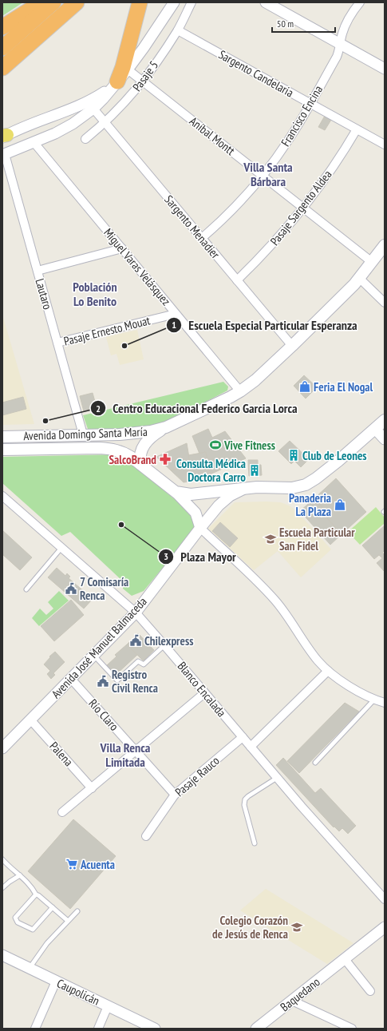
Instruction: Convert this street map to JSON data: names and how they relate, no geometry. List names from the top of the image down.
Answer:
{
  "streets": {
    "main road": ["Avenida Domingo Santa María", "Avenida José Manuel Balmaceda"],
    "street": [
      "Sargento Candelaria",
      "Pasaje 5",
      "Francisco Encina",
      "Aníbal Montt",
      "Pasaje Sargento Aldea",
      "Sargento Menadier",
      "Miguel Varas Velásquez",
      "Lautaro",
      "Pasaje Ernesto Mouat",
      "Blanco Encalada",
      "Río Claro",
      "Palena",
      "Pasaje Rauco",
      "Caupolicán",
      "Baquedano"
    ]
  },
  "crossings": [
    ["Sargento Candelaria", "Pasaje 5"],
    ["Sargento Candelaria", "Francisco Encina"],
    ["Sargento Candelaria", "Pasaje Sargento Aldea"],
    ["Pasaje 5", "Aníbal Montt"],
    ["Pasaje 5", "Sargento Menadier"],
    ["Francisco Encina", "Aníbal Montt"],
    ["Francisco Encina", "Sargento Menadier"],
    ["Aníbal Montt", "Pasaje Sargento Aldea"],
    ["Aníbal Montt", "Avenida Domingo Santa María"],
    ["Pasaje Sargento Aldea", "Sargento Menadier"],
    ["Sargento Menadier", "Avenida Domingo Santa María"],
    ["Miguel Varas Velásquez", "Pasaje Ernesto Mouat"],
    ["Miguel Varas Velásquez", "Avenida Domingo Santa María"],
    ["Lautaro", "Pasaje Ernesto Mouat"],
    ["Lautaro", "Avenida Domingo Santa María"],
    ["Avenida José Manuel Balmaceda", "Blanco Encalada"],
    ["Avenida José Manuel Balmaceda", "Río Claro"],
    ["Avenida José Manuel Balmaceda", "Palena"],
    ["Blanco Encalada", "Pasaje Rauco"],
    ["Río Claro", "Pasaje Rauco"]
  ],
  "districts": ["Villa Santa Bárbara", "Población Lo Benito", "Villa Renca Limitada"],
  "places": {
    "other": ["Escuela Especial Particular Esperanza", "Centro Educacional Federico Garcia Lorca", "Plaza Mayor"],
    "shop": ["Feria El Nogal", "Panaderia La Plaza"],
    "sports": ["Vive Fitness"],
    "building": ["Club de Leones", "Consulta Médica Doctora Carro"],
    "pharmacy": ["SalcoBrand"],
    "school or university": ["Escuela Particular San Fidel", "Colegio Corazón de Jesús de Renca"],
    "public building": ["7 Comisaría Renca", "Chilexpress", "Registro Civil Renca"],
    "supermarket": ["Acuenta"]
  },
  "scale_bar": "50 m"
}
